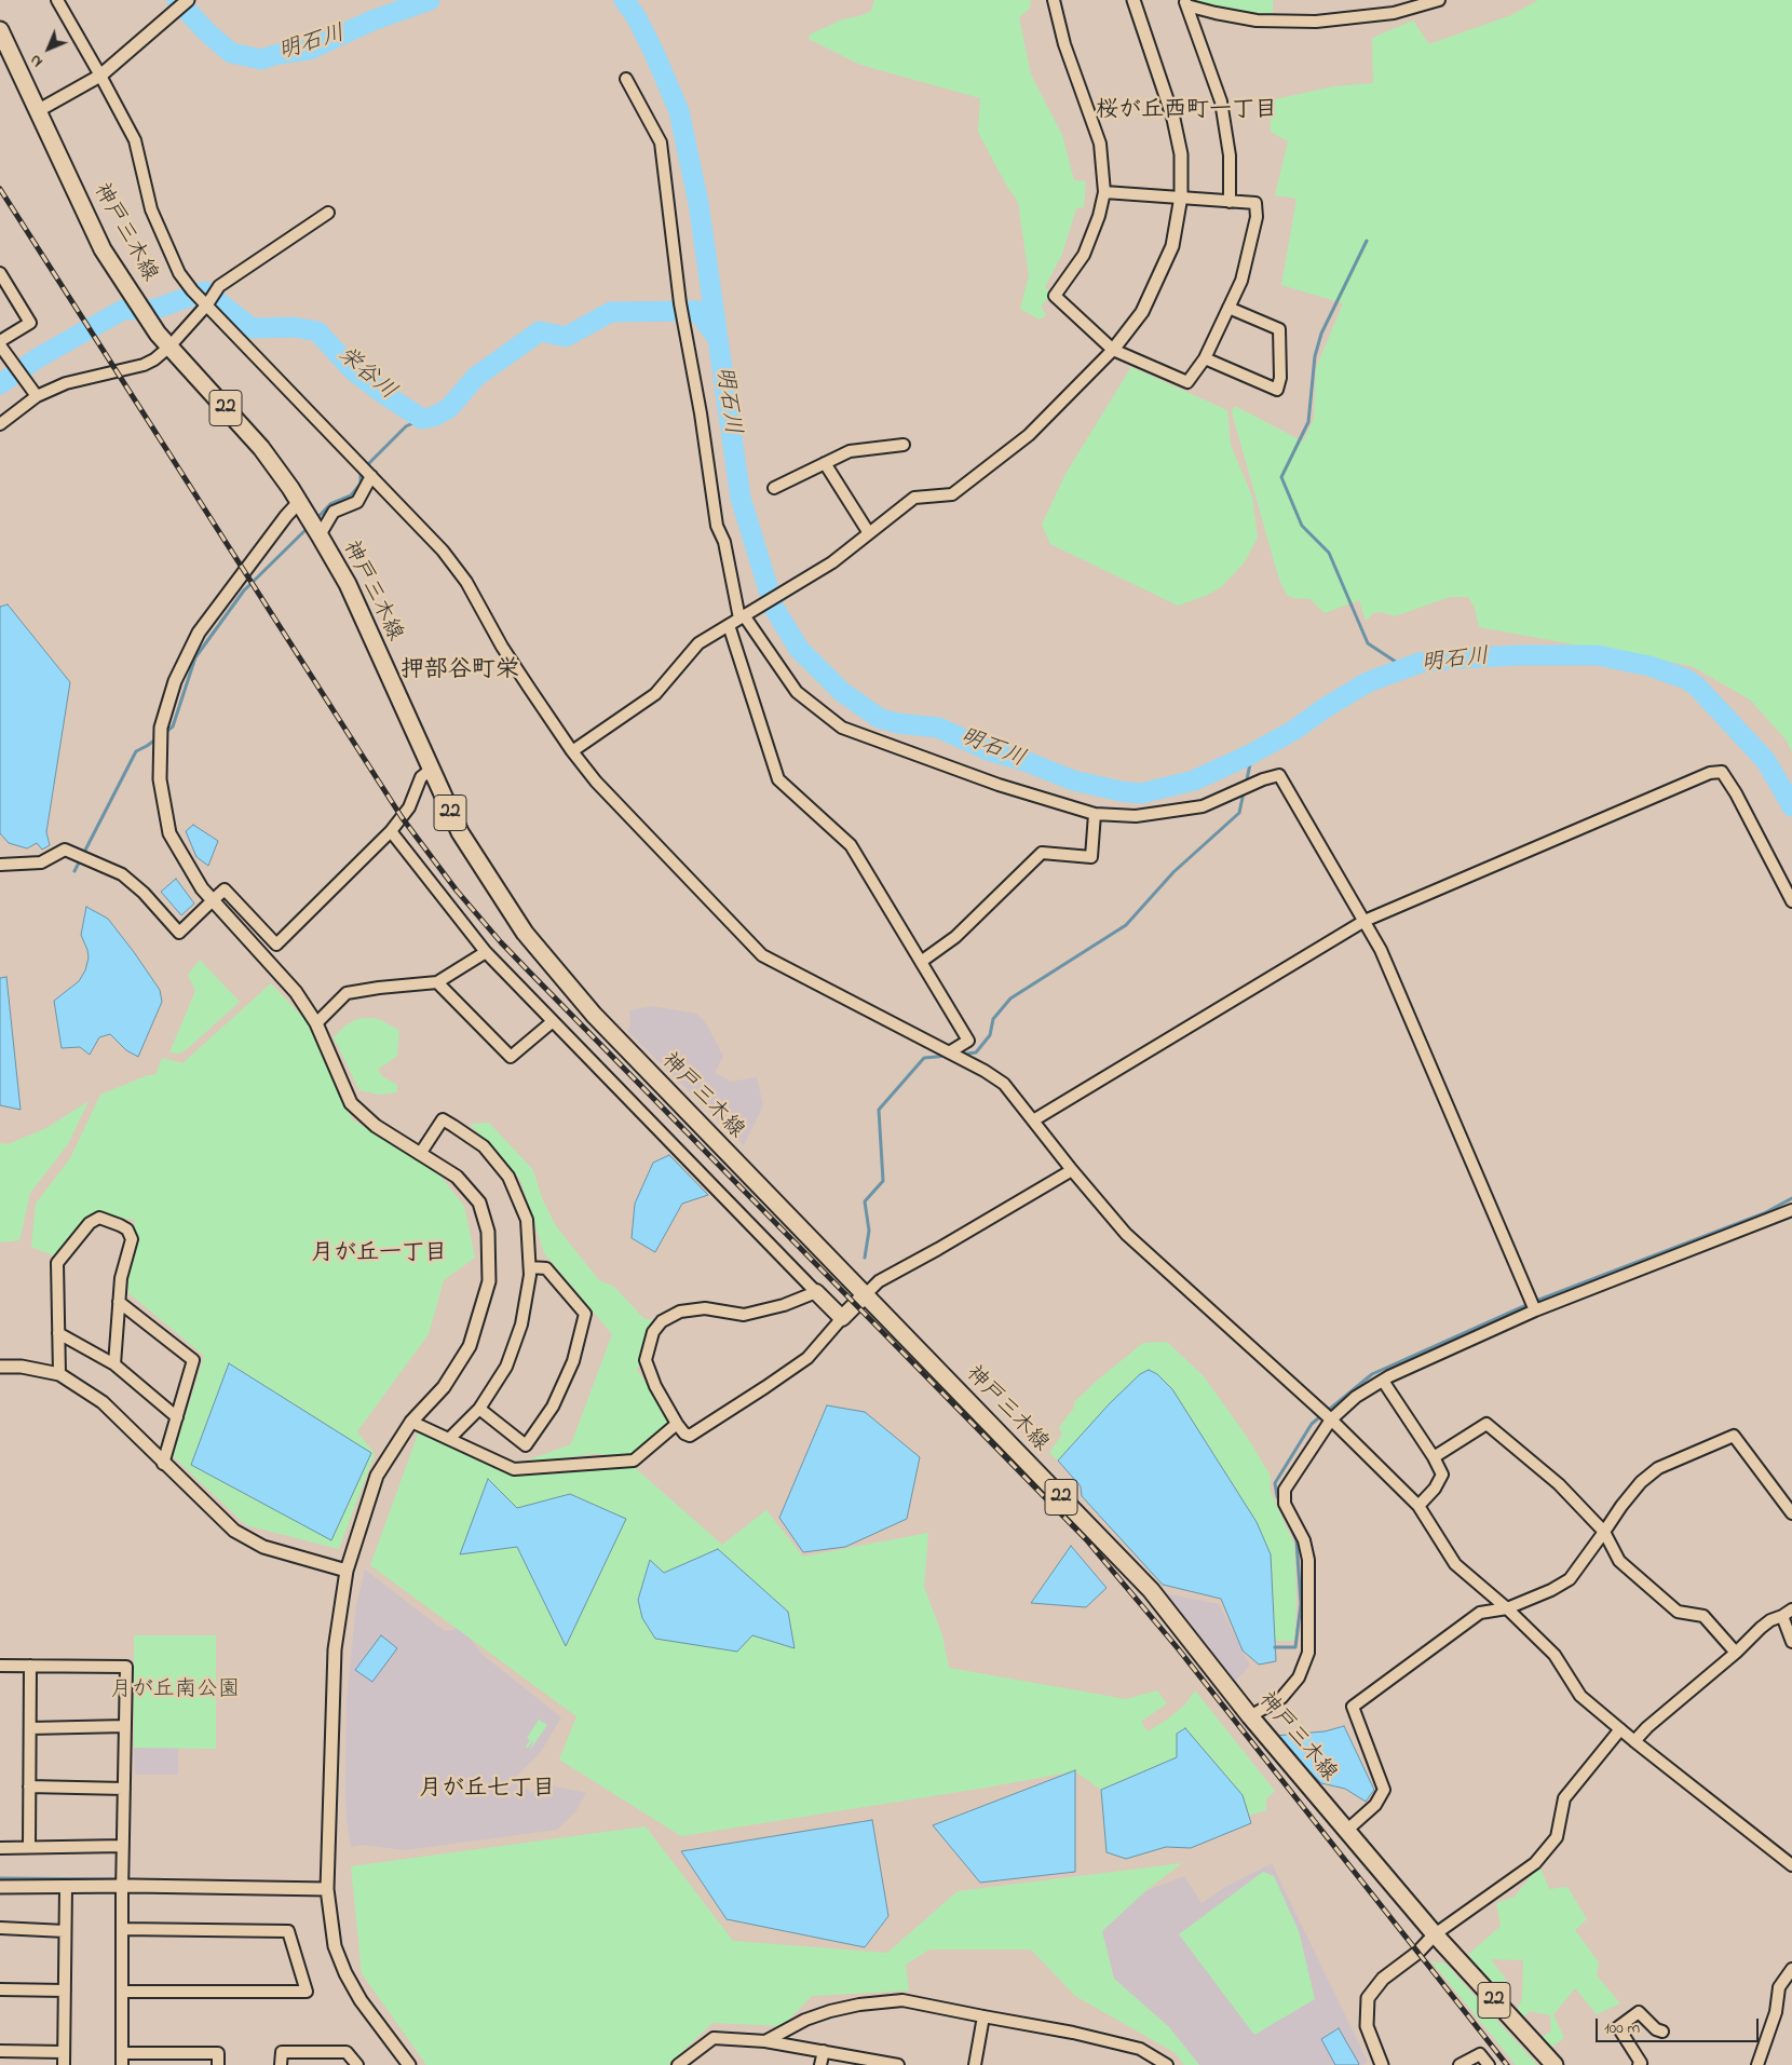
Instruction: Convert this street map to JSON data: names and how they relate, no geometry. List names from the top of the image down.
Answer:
{
  "streets": {
    "main road": ["神戸三木線", "22"]
  },
  "districts": [
    "桜が丘西町一丁目",
    "押部谷町栄",
    "月が丘一丁目",
    "月が丘七丁目"
  ],
  "water": ["明石川", "栄谷川"],
  "parks": ["月が丘南公園"],
  "scale_bar": "100 m",
  "north": "bottom left"
}
